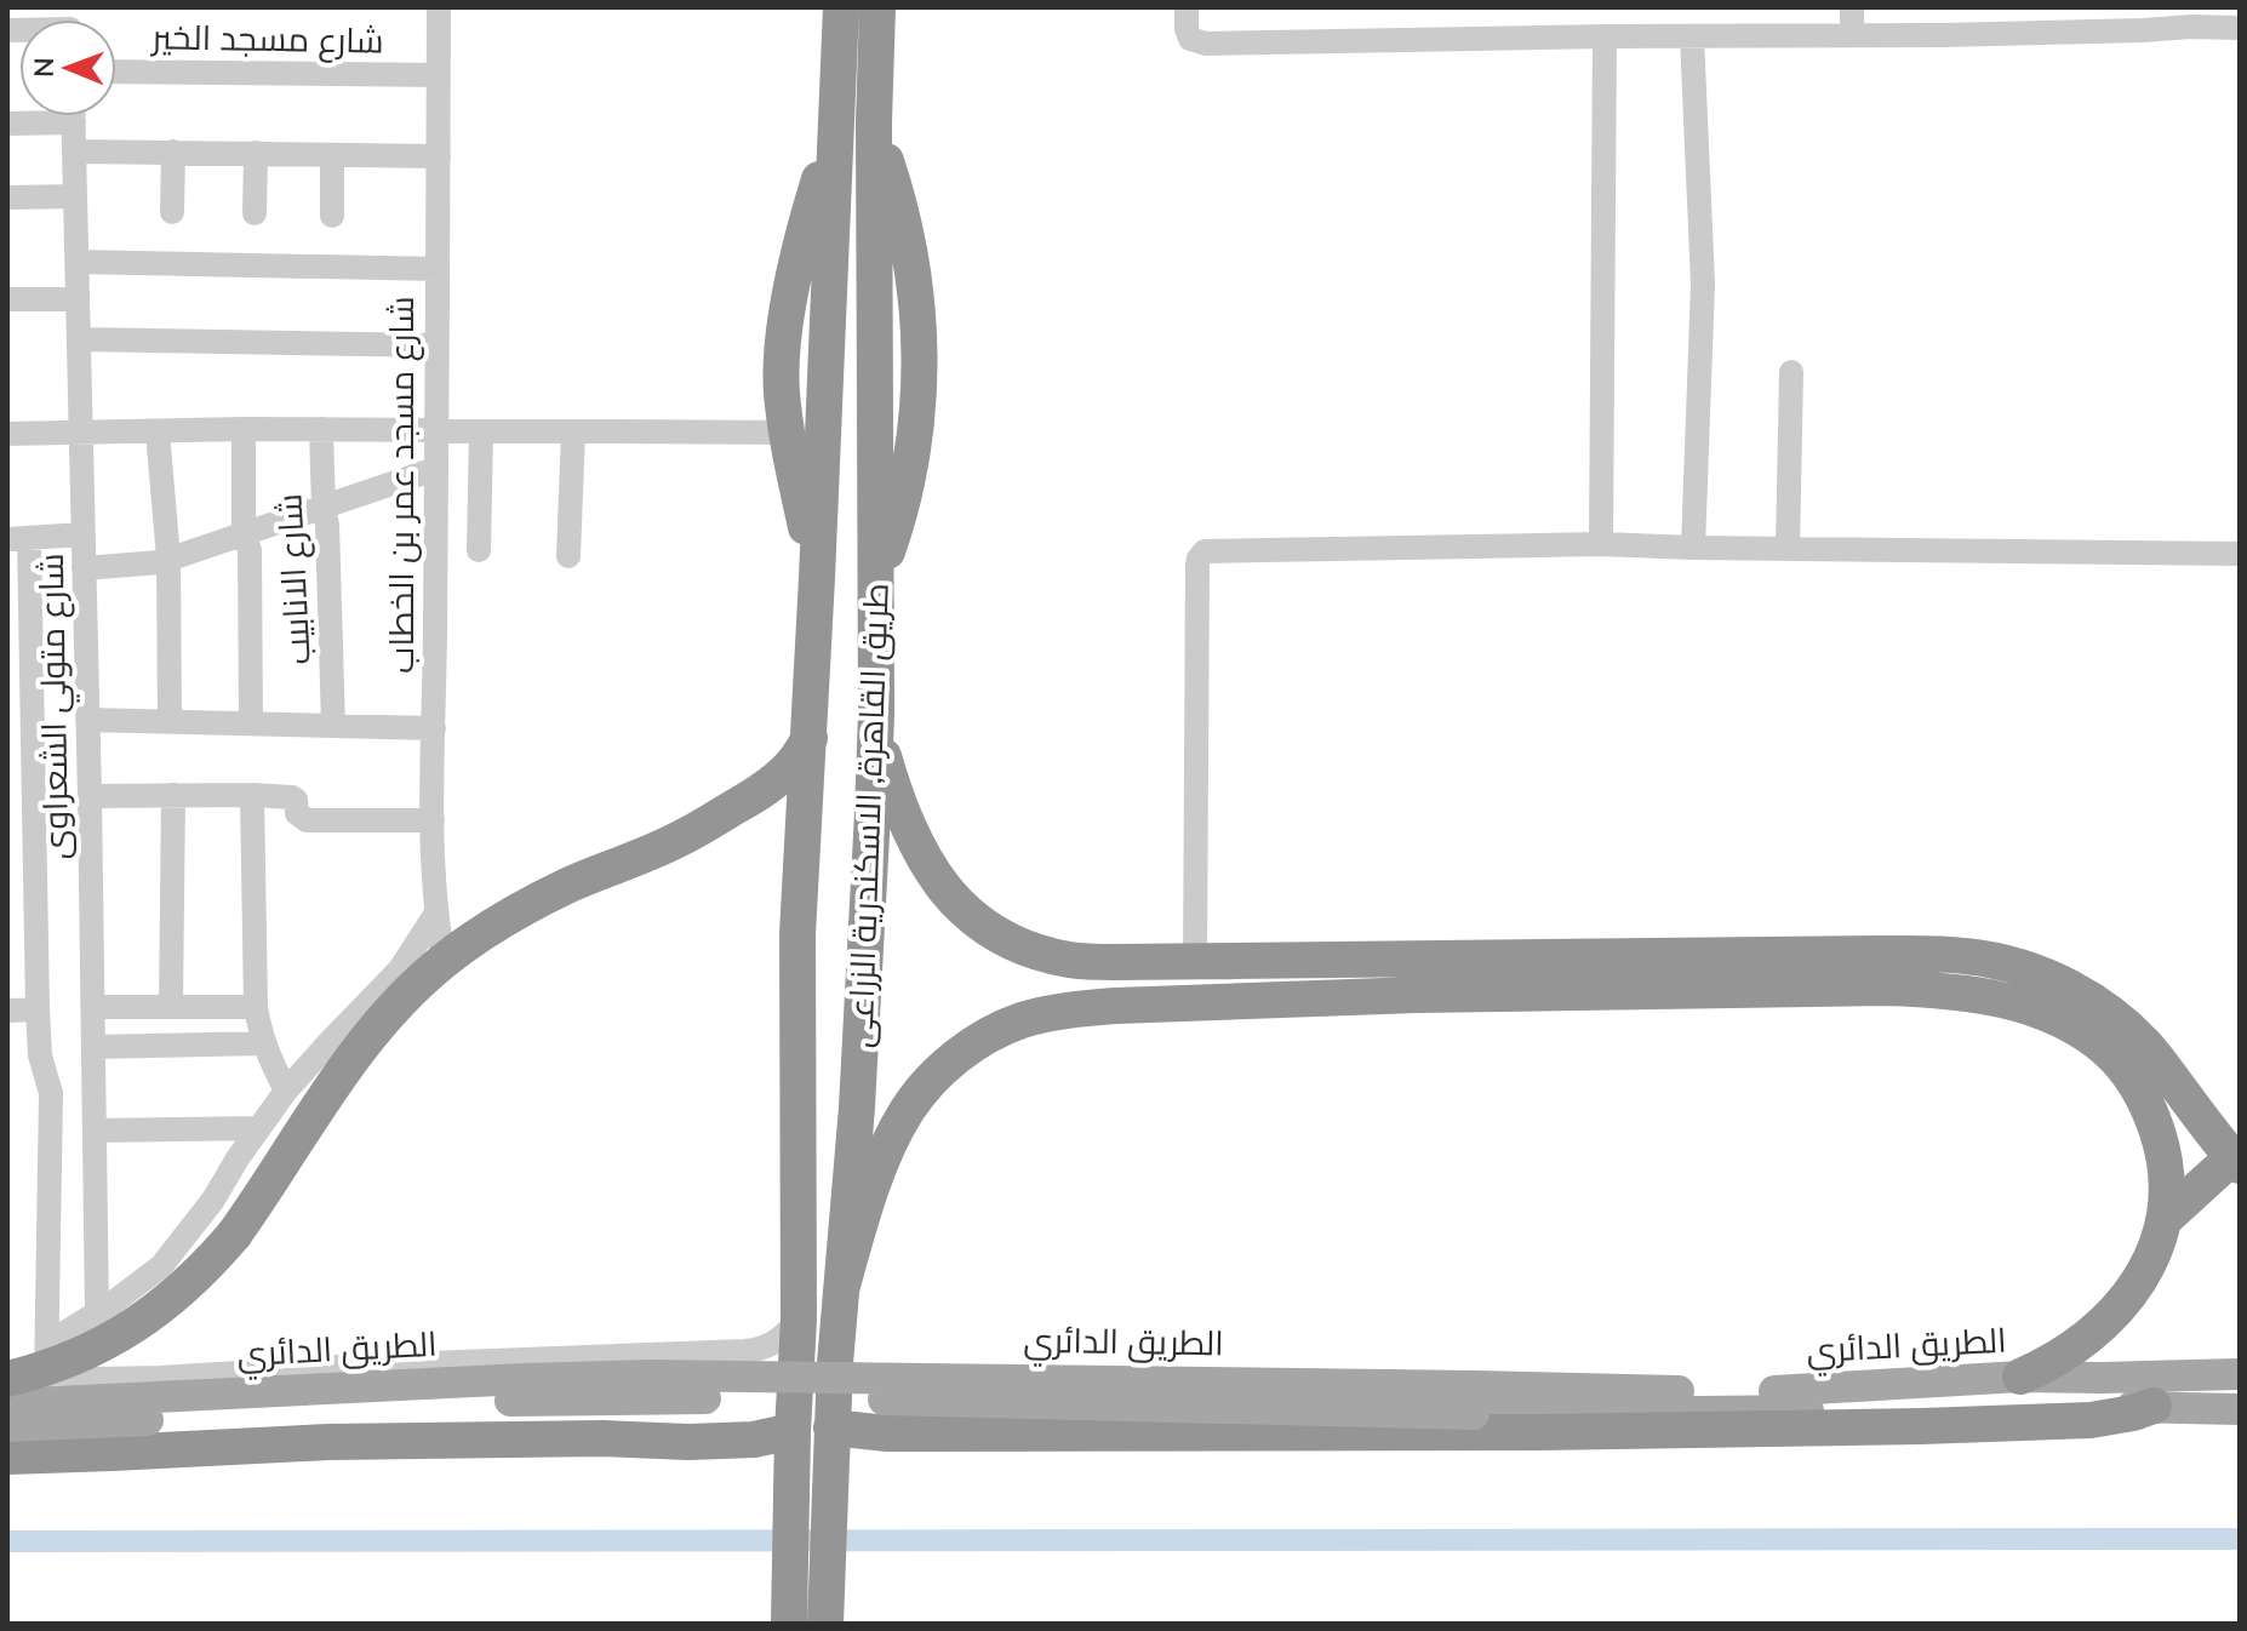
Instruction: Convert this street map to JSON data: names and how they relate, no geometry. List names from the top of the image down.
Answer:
{
  "streets": {
    "highway": ["طريق القاهرة, الاسكندرية الزراعى"],
    "main road": ["الطريق الدائري"],
    "street": [
      "شارع مسجد الخير",
      "شارع مسجد عمر بن الخطاب",
      "شارع الانابيب",
      "شارع متولي الشعراوى"
    ]
  },
  "crossings": [
    ["شارع مسجد الخير", "شارع مسجد عمر بن الخطاب"]
  ],
  "north": "left"
}
